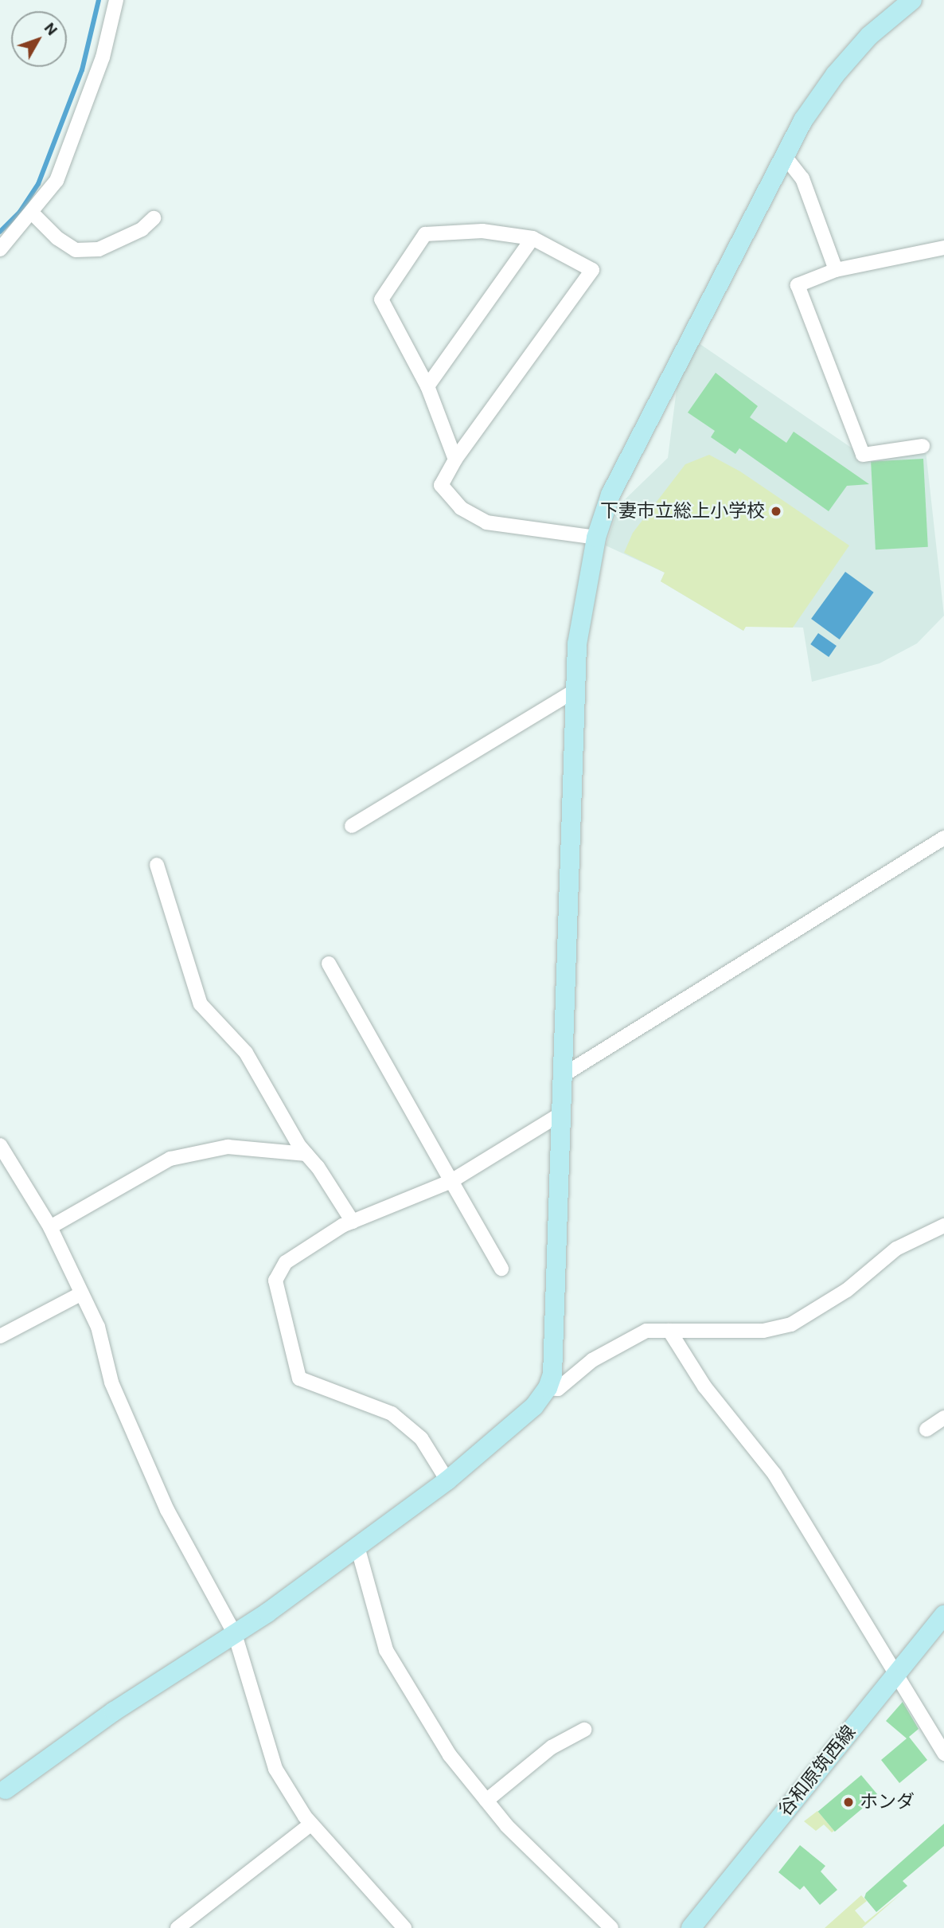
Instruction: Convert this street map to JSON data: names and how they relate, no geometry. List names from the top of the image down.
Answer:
{
  "streets": {
    "street": ["谷和原筑西線"]
  },
  "places": ["下妻市立総上小学校", "ホンダ"],
  "north": "top right"
}
